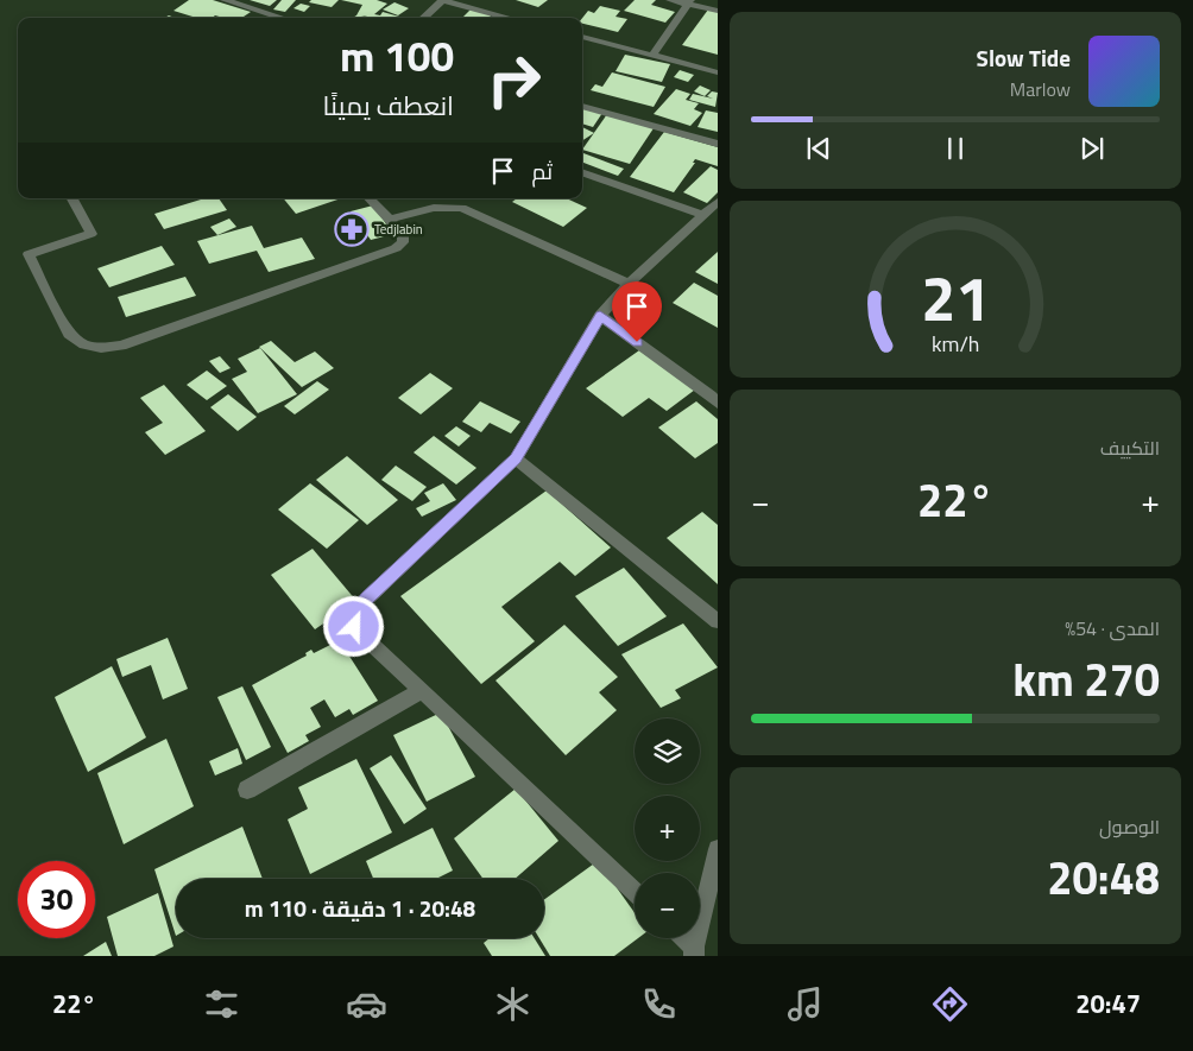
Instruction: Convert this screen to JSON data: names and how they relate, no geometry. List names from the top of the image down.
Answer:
{
  "places": {
    "pharmacy": ["Tedjlabin"]
  },
  "page": {
    "turn": ["100 m", "انعطف يمينًا"],
    "song": ["Slow Tide", "Marlow"],
    "then": "ثم",
    "tile": [
      "التكييف",
      ["المدى · 54%", "270 km"],
      ["الوصول", "20:48"]
    ],
    "heat": ["−", "22°", "+"],
    "map_buttons": ["+", "−"],
    "limit": "30",
    "trip": "20:48 · 1 دقيقة · 110 m",
    "tabs": ["20:47", "22°"],
    "gauge": ["21", "km/h"]
  }
}
